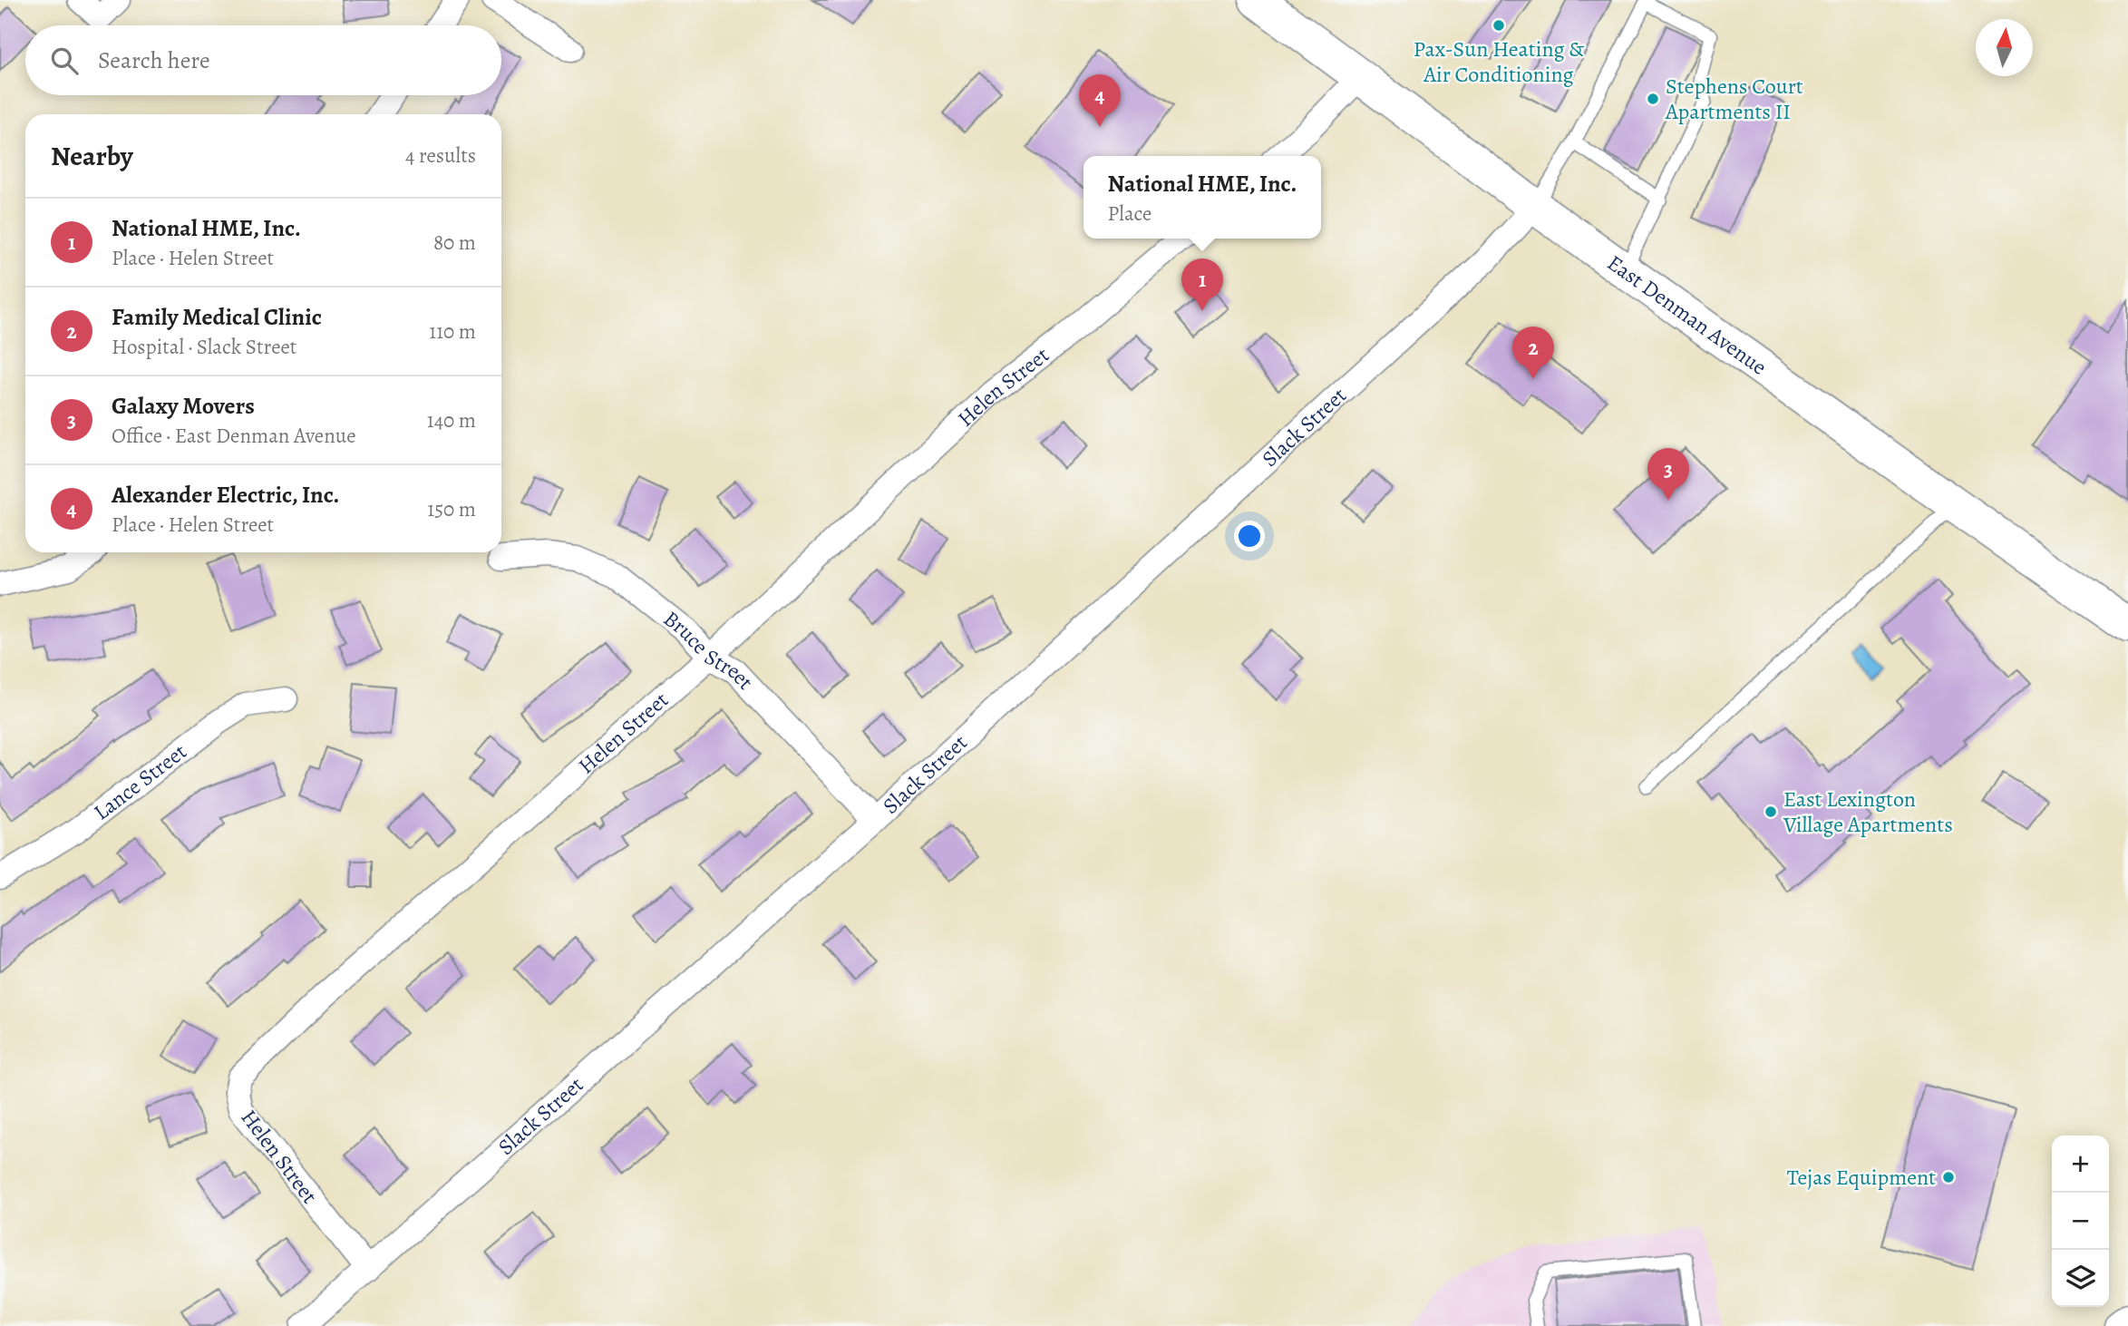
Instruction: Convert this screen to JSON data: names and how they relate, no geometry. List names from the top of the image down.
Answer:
{
  "streets": {
    "main road": ["East Denman Avenue"],
    "street": [
      "Helen Street",
      "Slack Street",
      "Bruce Street",
      "Lance Street"
    ]
  },
  "crossings": [
    ["East Denman Avenue", "Slack Street"],
    ["Helen Street", "Slack Street"],
    ["Helen Street", "Bruce Street"],
    ["Slack Street", "Bruce Street"]
  ],
  "places": [
    "Pax-Sun Heating & Air Conditioning",
    "Stephens Court Apartments II",
    "East Lexington Village Apartments",
    "Tejas Equipment"
  ],
  "north": "top",
  "page": {
    "search": "Search here",
    "pins": [
      "4",
      "1",
      "2",
      "3"
    ],
    "heading": ["Nearby", "4 results"],
    "popup": ["National HME, Inc.", "Place"],
    "list": [
      {
        "mark": "1",
        "name": "National HME, Inc.",
        "note": "Place · Helen Street",
        "value": "80 m"
      },
      {
        "mark": "2",
        "name": "Family Medical Clinic",
        "note": "Hospital · Slack Street",
        "value": "110 m"
      },
      {
        "mark": "3",
        "name": "Galaxy Movers",
        "note": "Office · East Denman Avenue",
        "value": "140 m"
      },
      {
        "mark": "4",
        "name": "Alexander Electric, Inc.",
        "note": "Place · Helen Street",
        "value": "150 m"
      }
    ],
    "map_buttons": ["+", "−"]
  }
}
